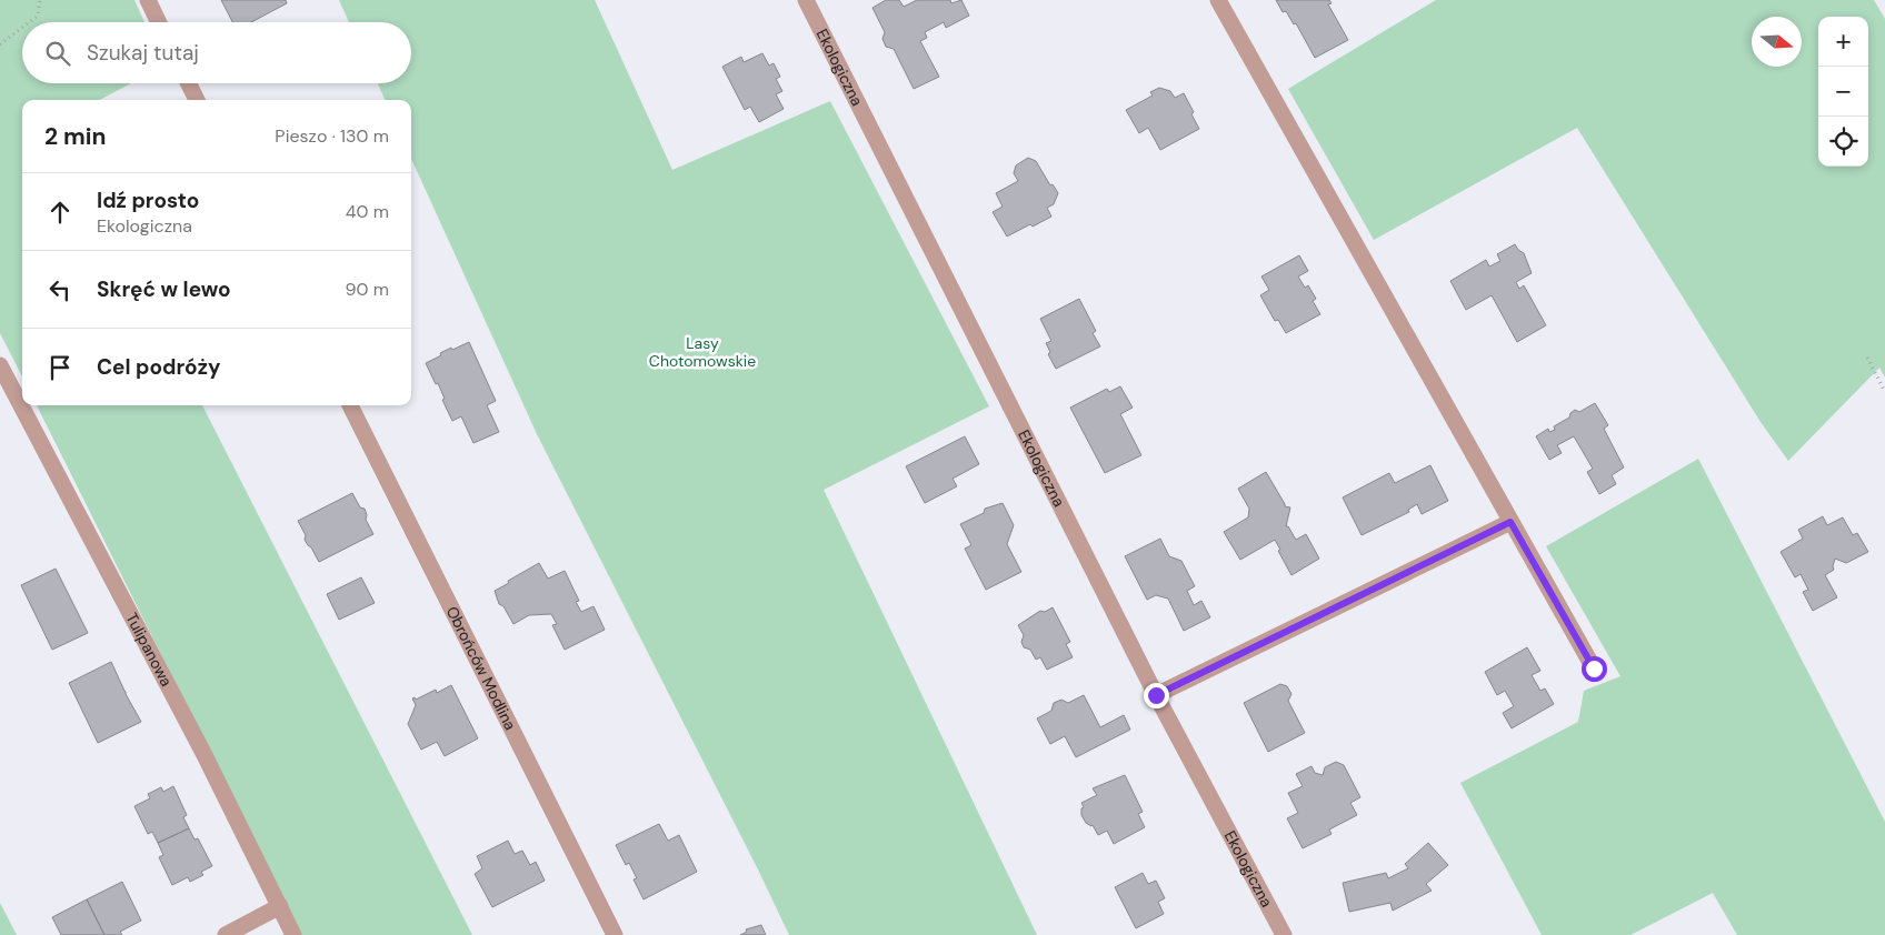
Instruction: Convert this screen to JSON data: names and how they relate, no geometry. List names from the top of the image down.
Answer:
{
  "streets": {
    "street": ["Ekologiczna", "Tulipanowa", "Obrońców Modlina"]
  },
  "parks": ["Lasy Chotomowskie"],
  "north": "right",
  "page": {
    "map_buttons": ["+", "−"],
    "search": "Szukaj tutaj",
    "heading": ["2 min", "Pieszo · 130 m"],
    "list": [
      ["Idź prosto", "Ekologiczna", "40 m"],
      ["Skręć w lewo", "90 m"],
      "Cel podróży"
    ]
  }
}
